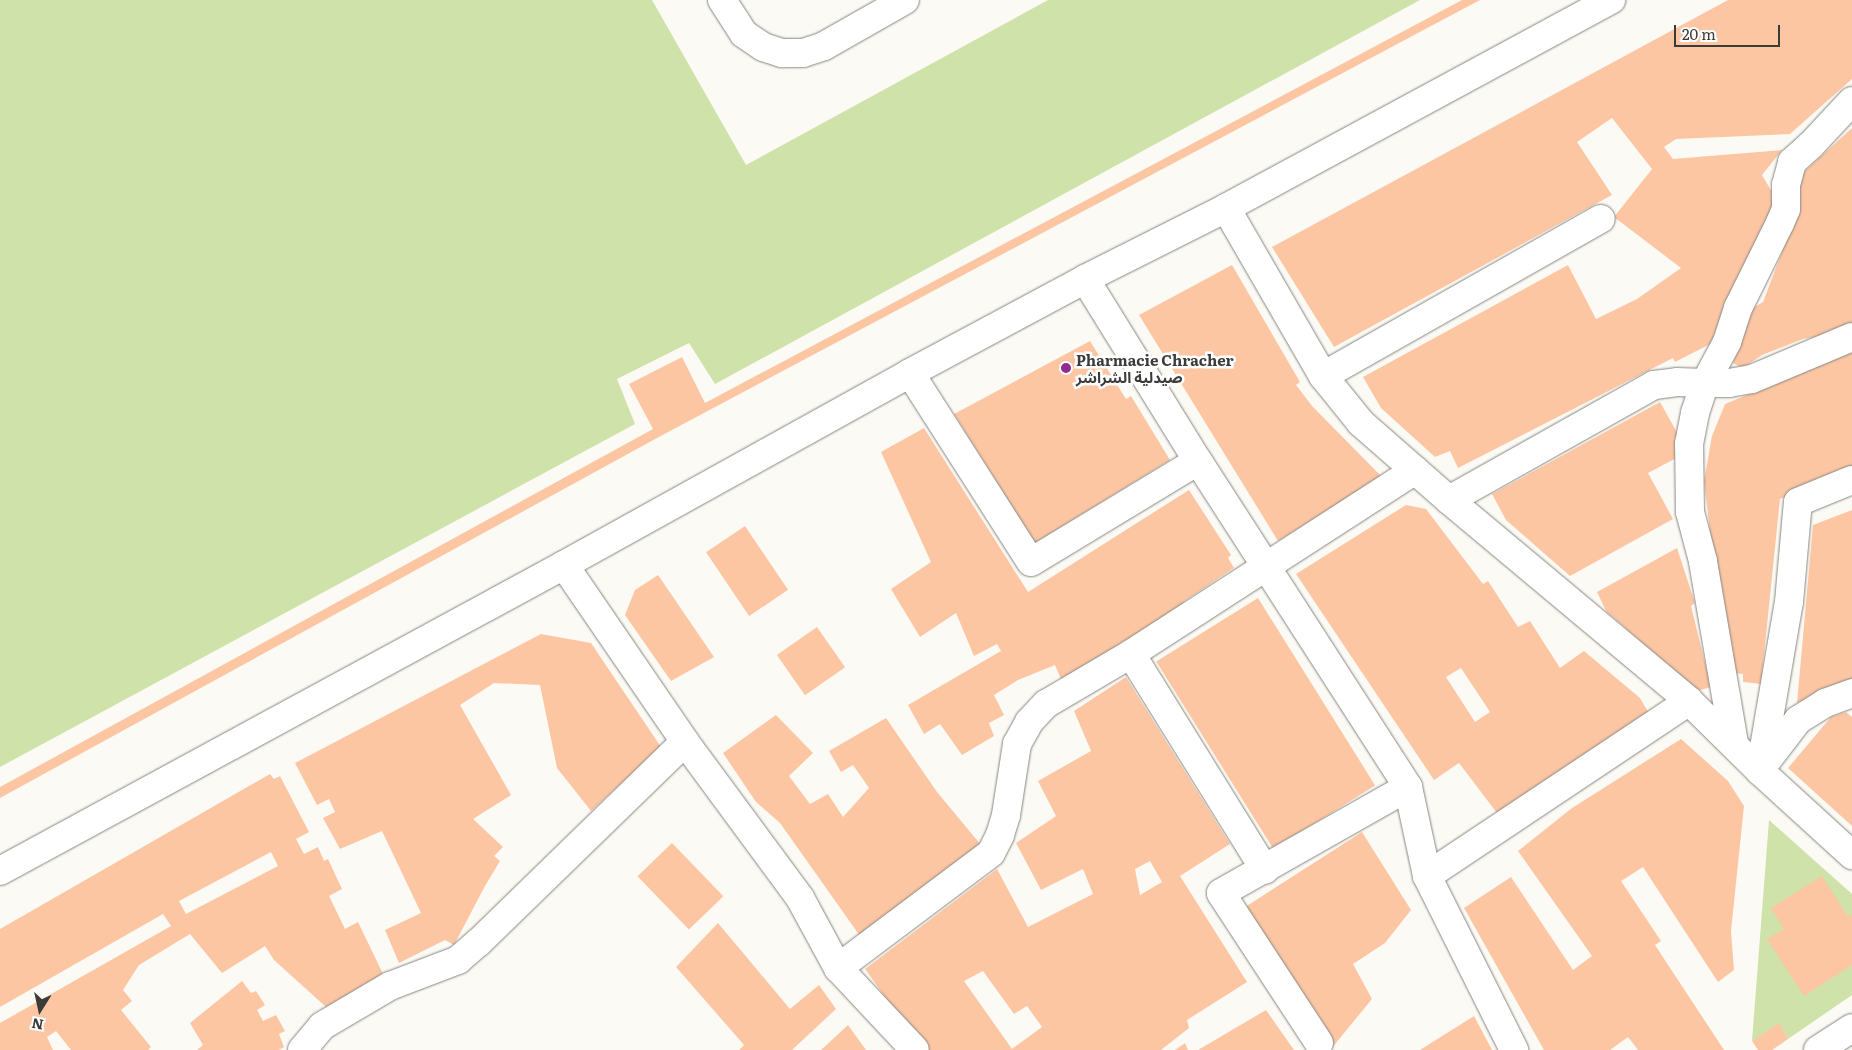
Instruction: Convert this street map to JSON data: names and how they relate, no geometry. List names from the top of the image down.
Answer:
{
  "places": ["Pharmacie Chracher صيدلية الشراشر"],
  "scale_bar": "20 m",
  "north": "bottom"
}
